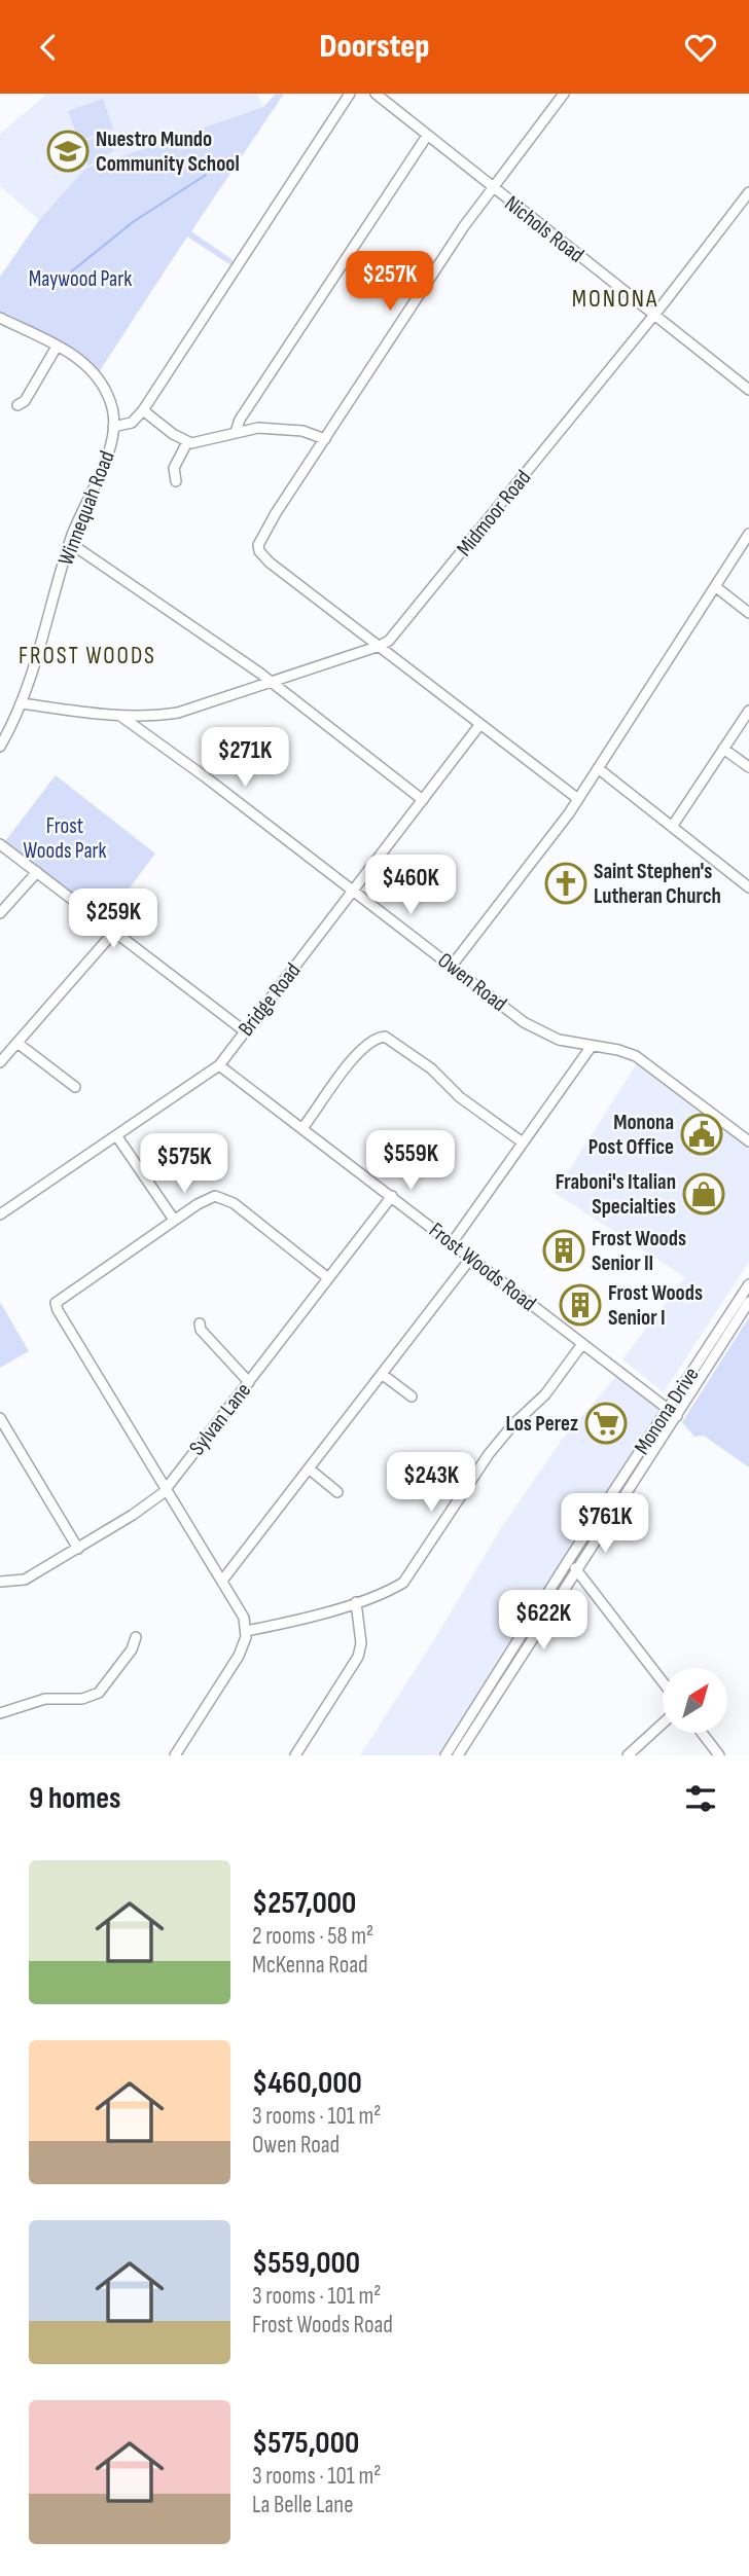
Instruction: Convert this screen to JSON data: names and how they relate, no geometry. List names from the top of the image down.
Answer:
{
  "streets": {
    "street": [
      "Nichols Road",
      "Winnequah Road",
      "Midmoor Road",
      "Owen Road",
      "Bridge Road",
      "Frost Woods Road",
      "Monona Drive",
      "Sylvan Lane"
    ]
  },
  "crossings": [
    ["Nichols Road", "Midmoor Road"],
    ["Winnequah Road", "Owen Road"],
    ["Midmoor Road", "Owen Road"],
    ["Owen Road", "Bridge Road"],
    ["Bridge Road", "Frost Woods Road"],
    ["Frost Woods Road", "Monona Drive"],
    ["Frost Woods Road", "Sylvan Lane"]
  ],
  "districts": ["MONONA", "FROST WOODS"],
  "parks": ["Maywood Park", "Frost Woods Park"],
  "places": {
    "school or university": ["Nuestro Mundo Community School"],
    "church": ["Saint Stephen's Lutheran Church"],
    "public building": ["Monona Post Office"],
    "shop": ["Fraboni's Italian Specialties"],
    "building": ["Frost Woods Senior II", "Frost Woods Senior I"],
    "supermarket": ["Los Perez"]
  },
  "north": "top right",
  "page": {
    "header": "Doorstep",
    "price": [
      "$257K",
      "$271K",
      "$460K",
      "$259K",
      "$559K",
      "$575K",
      "$243K",
      "$761K",
      "$622K"
    ],
    "heading": "9 homes",
    "list": [
      {
        "name": "$257,000",
        "note": "2 rooms · 58 m² · McKenna Road"
      },
      {
        "name": "$460,000",
        "note": "3 rooms · 101 m² · Owen Road"
      },
      {
        "name": "$559,000",
        "note": "3 rooms · 101 m² · Frost Woods Road"
      },
      {
        "name": "$575,000",
        "note": "3 rooms · 101 m² · La Belle Lane"
      }
    ]
  }
}
